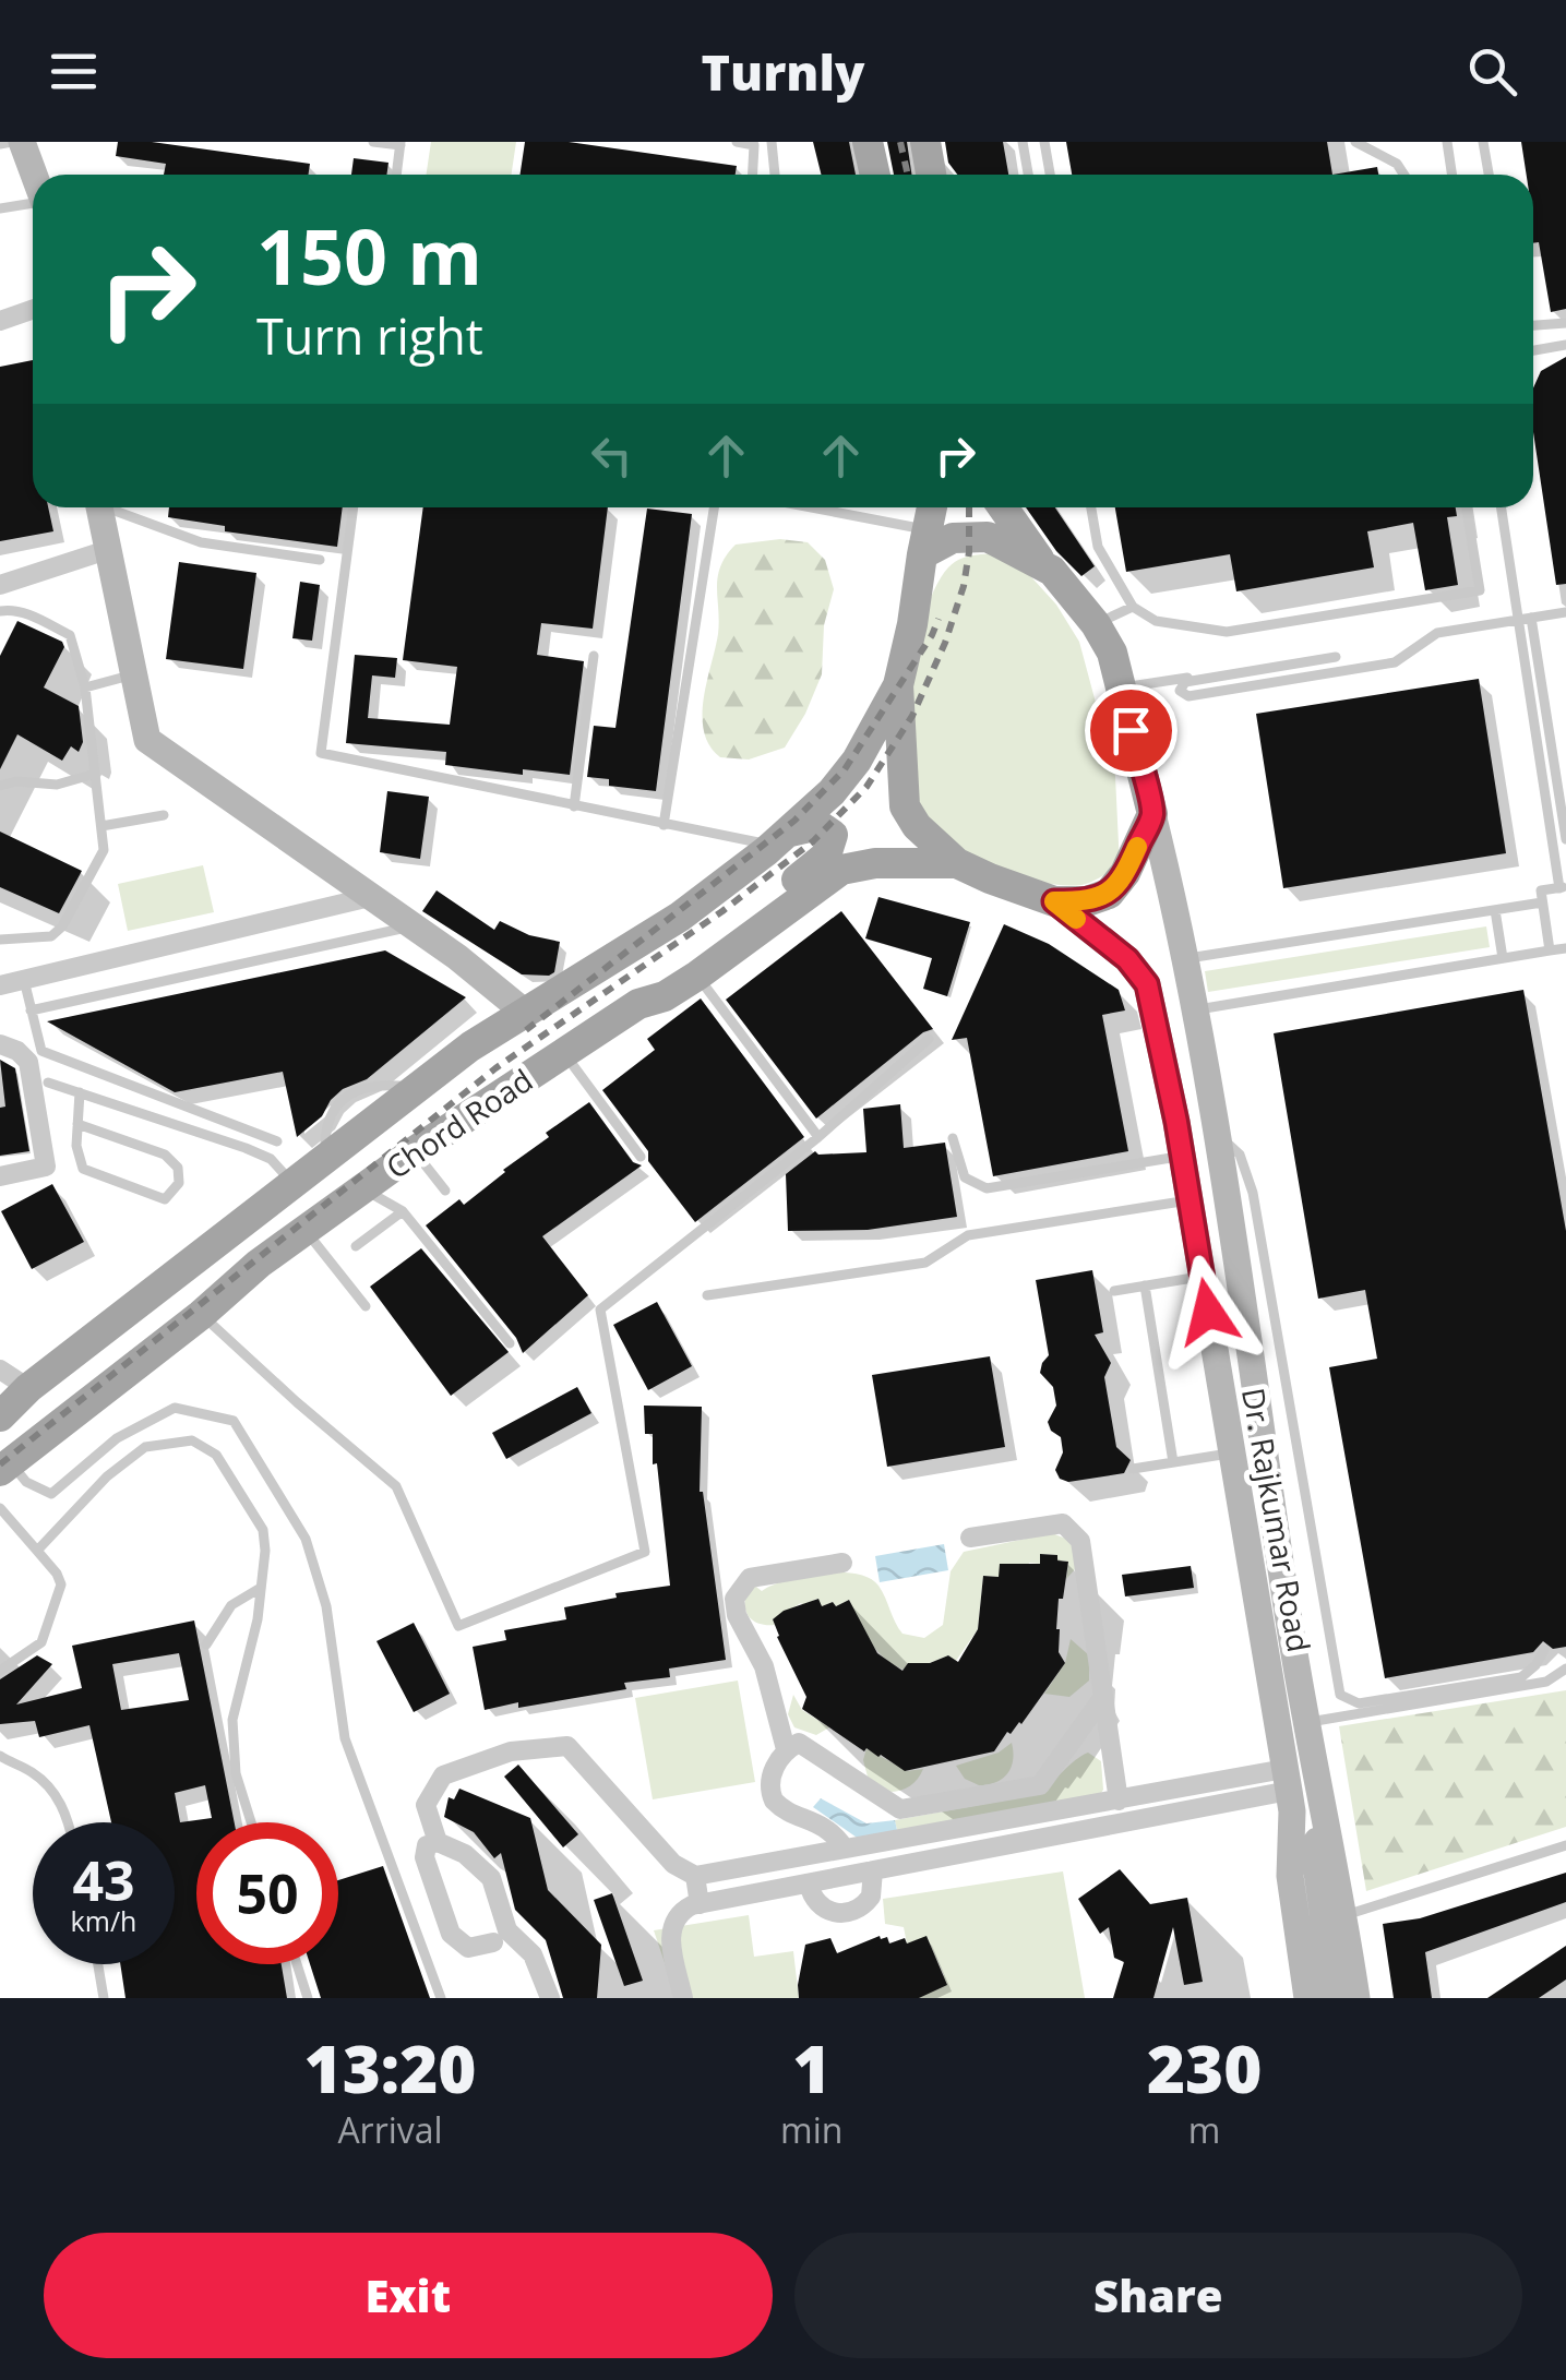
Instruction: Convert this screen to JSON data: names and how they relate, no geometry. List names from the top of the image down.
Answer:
{
  "streets": {
    "main road": ["Chord Road", "Dr. Rajkumar Road"]
  },
  "crossings": [
    ["Chord Road", "Dr. Rajkumar Road"]
  ],
  "page": {
    "header": "Turnly",
    "turn": ["150 m", "Turn right"],
    "speed": "43 km/h",
    "limit": "50",
    "eta": [
      "13:20",
      "Arrival",
      "1",
      "min",
      "230",
      "m"
    ],
    "buttons": ["Exit", "Share"]
  }
}
